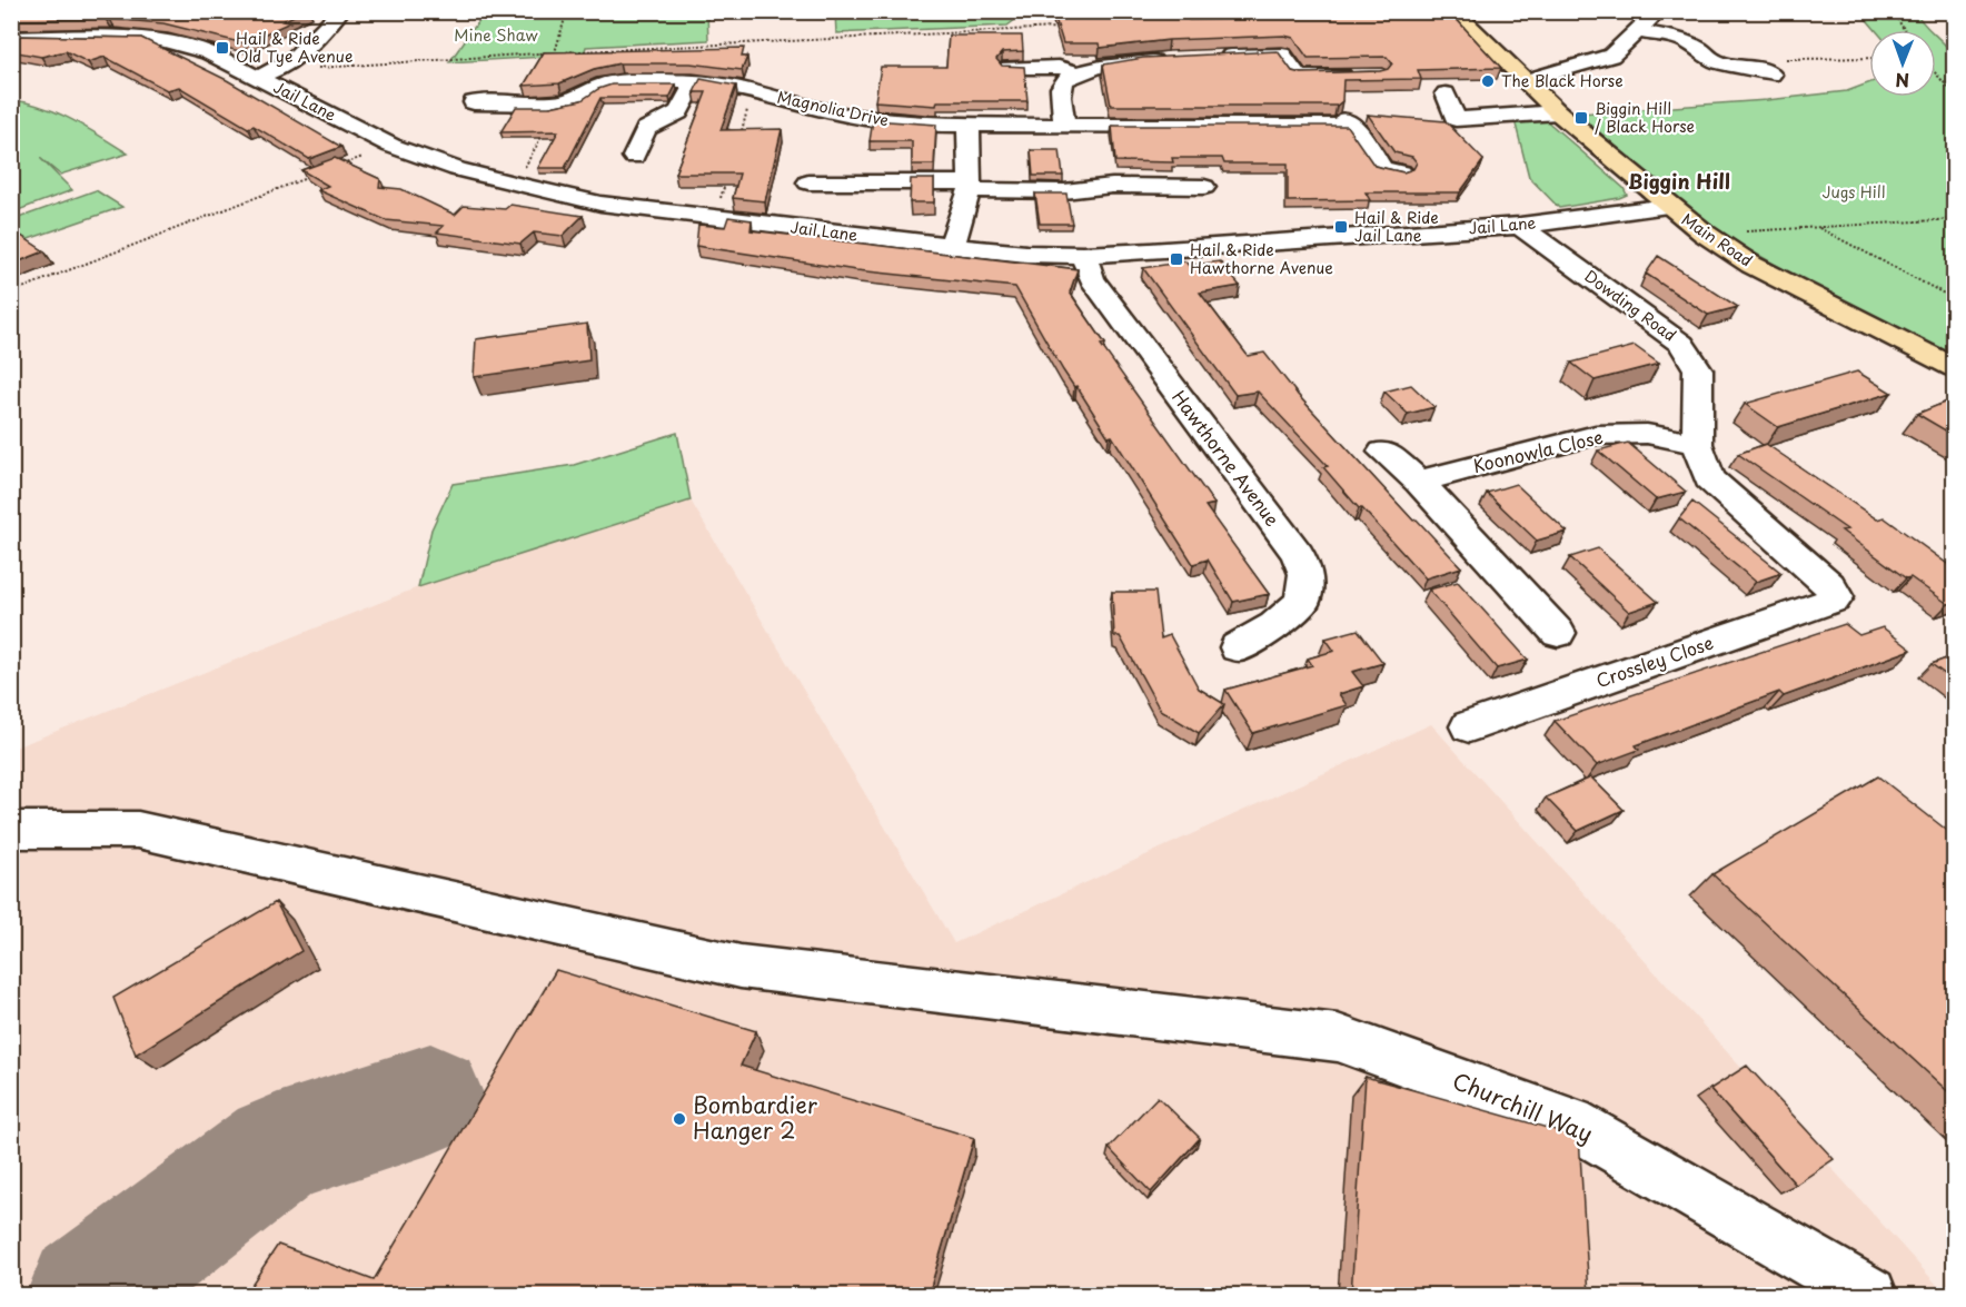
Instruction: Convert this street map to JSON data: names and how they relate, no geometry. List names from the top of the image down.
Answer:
{
  "streets": {
    "main road": ["Main Road"],
    "street": [
      "Jail Lane",
      "Magnolia Drive",
      "Dowding Road",
      "Koonowla Close",
      "Hawthorne Avenue",
      "Crossley Close",
      "Churchill Way"
    ]
  },
  "crossings": [
    ["Jail Lane", "Main Road"],
    ["Jail Lane", "Dowding Road"],
    ["Jail Lane", "Hawthorne Avenue"],
    ["Dowding Road", "Koonowla Close"],
    ["Dowding Road", "Crossley Close"]
  ],
  "districts": ["Biggin Hill"],
  "parks": ["Mine Shaw", "Jugs Hill"],
  "places": {
    "transit": [
      "Hail & Ride Old Tye Avenue",
      "Biggin Hill / Black Horse",
      "Hail & Ride Jail Lane",
      "Hail & Ride Hawthorne Avenue"
    ],
    "other": ["The Black Horse", "Bombardier Hanger 2"]
  },
  "north": "bottom"
}
